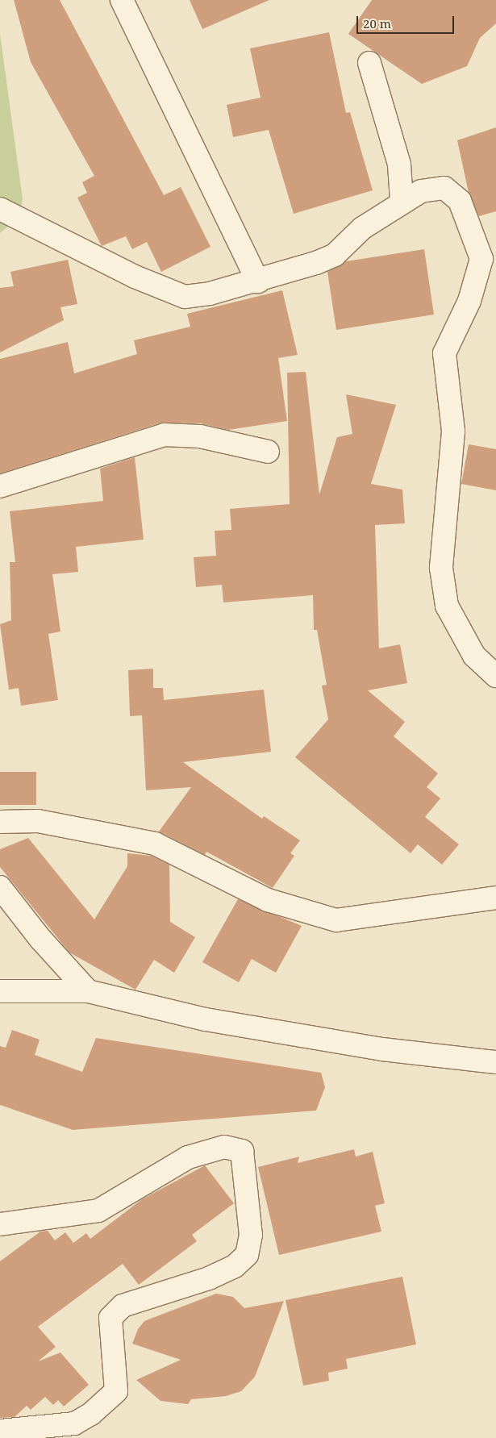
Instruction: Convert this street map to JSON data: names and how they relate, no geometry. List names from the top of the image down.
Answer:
{
  "scale_bar": "20 m"
}
